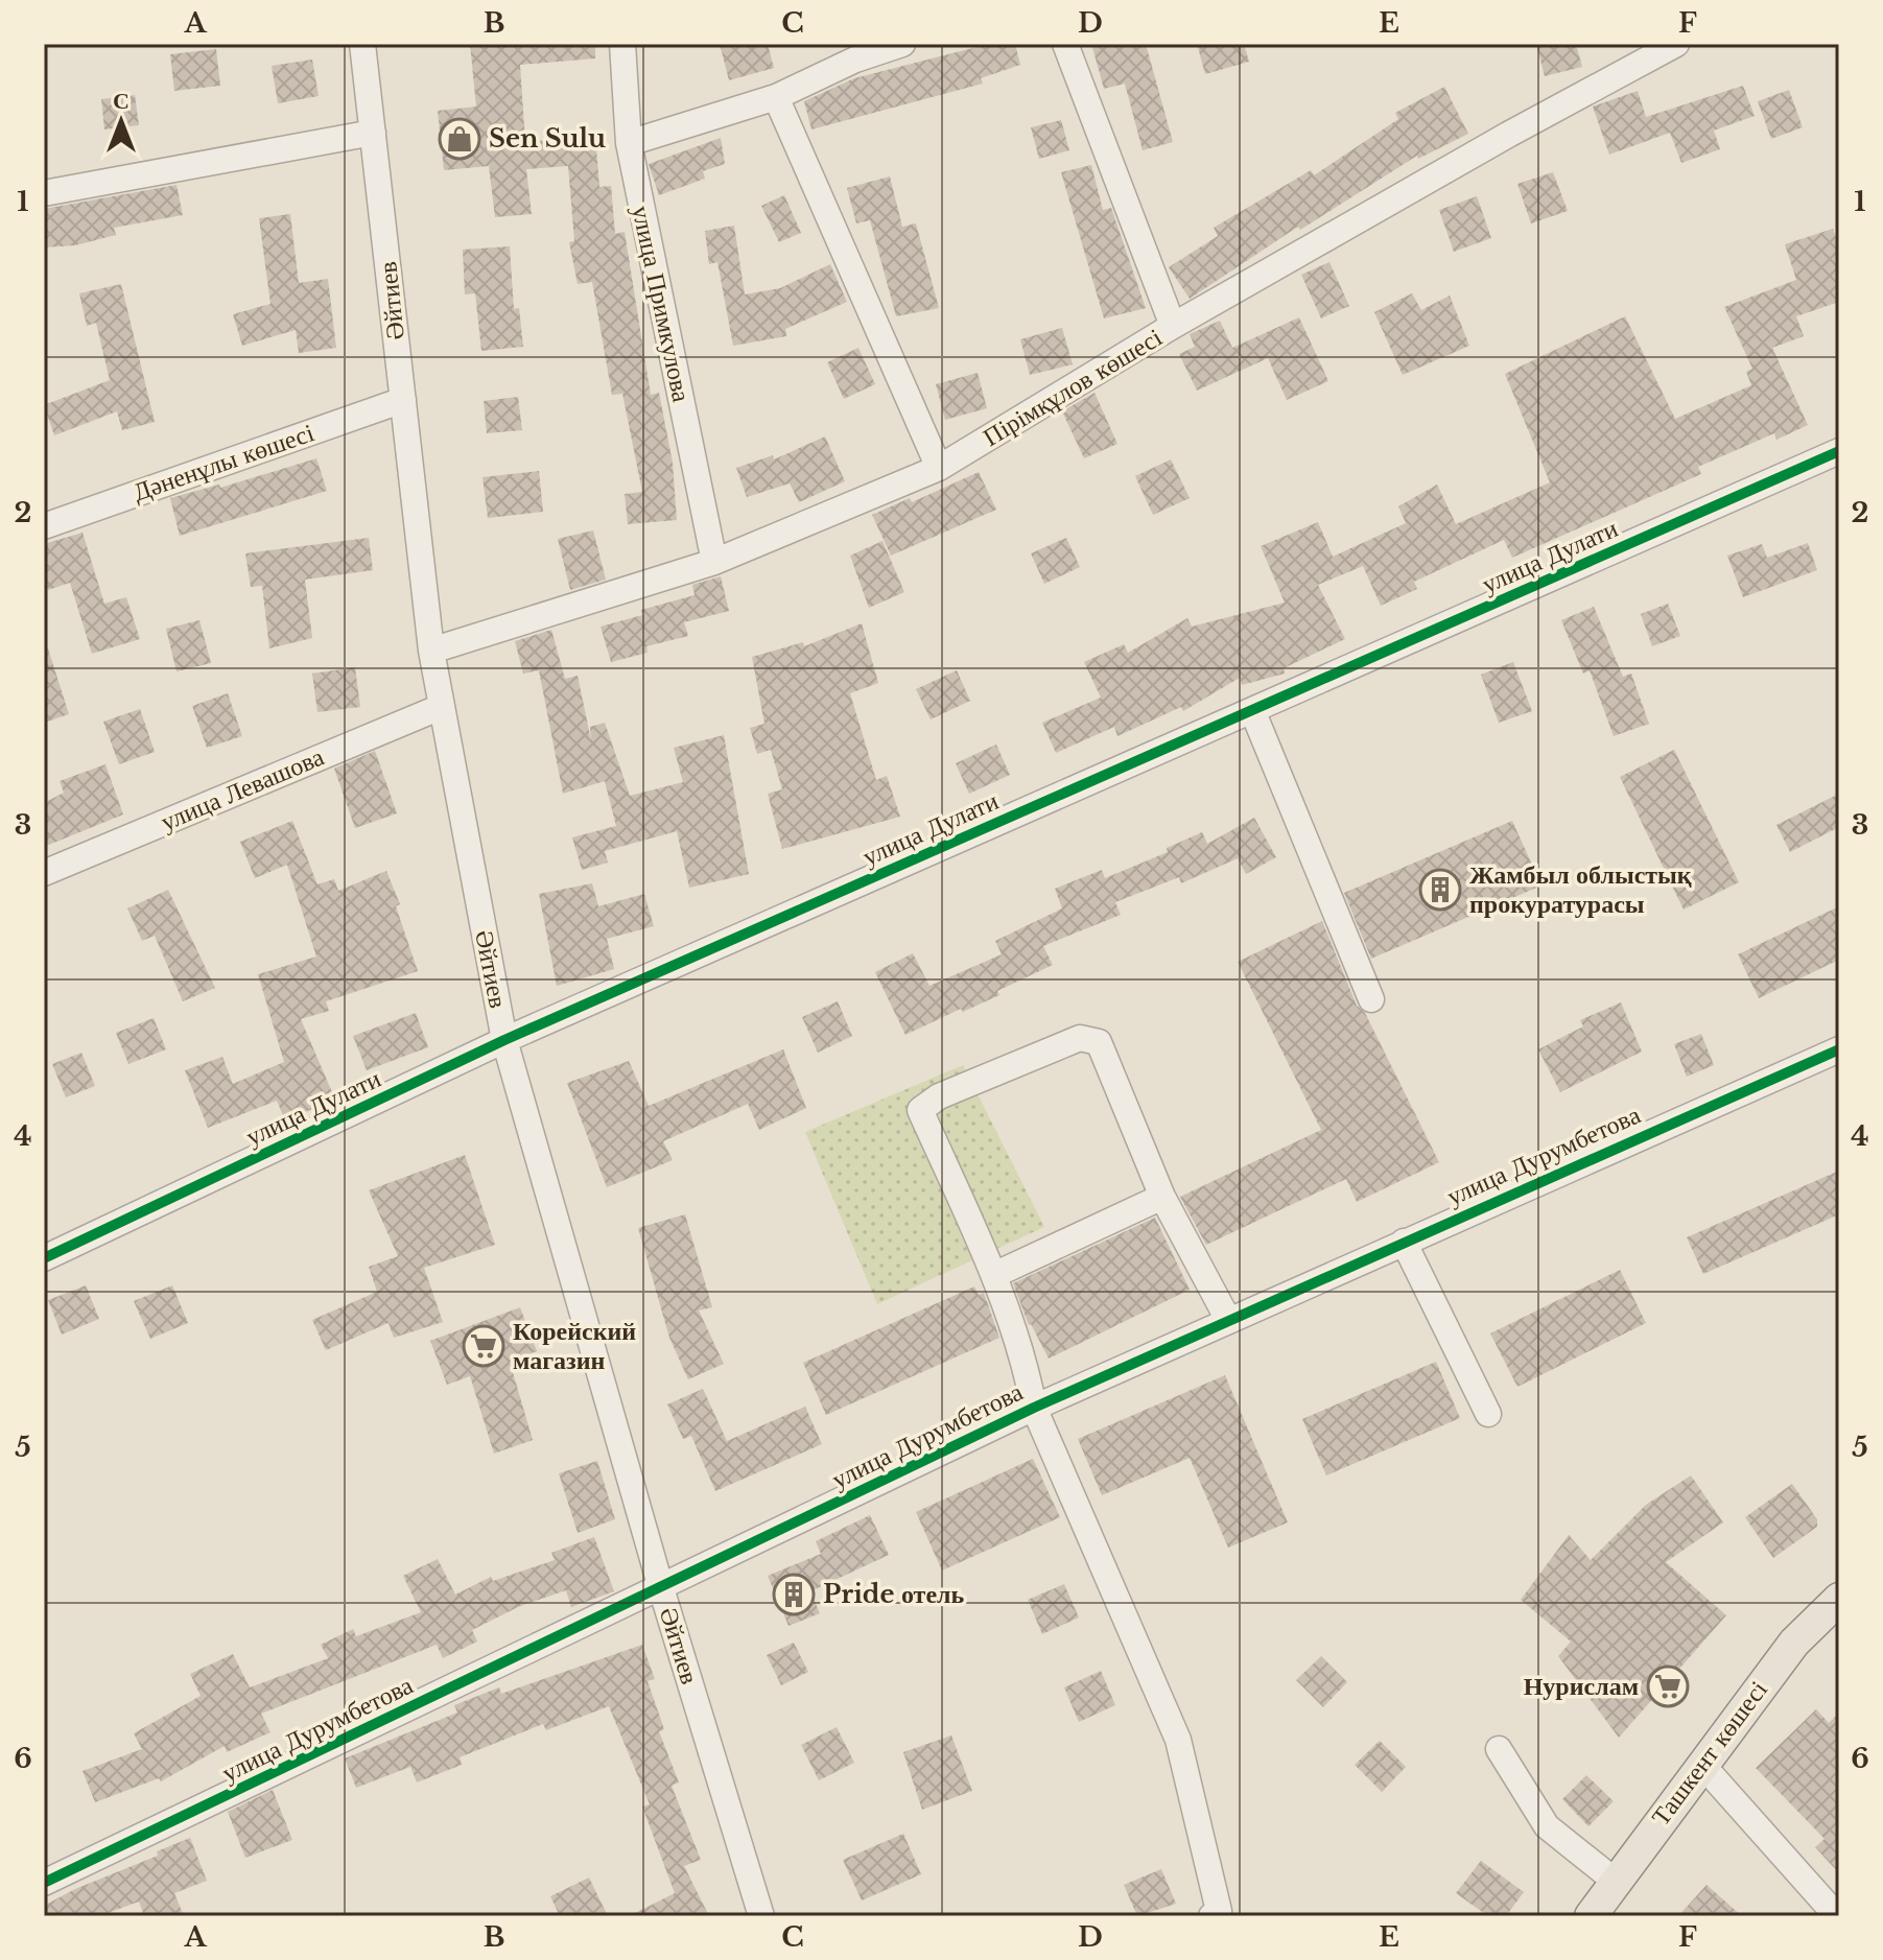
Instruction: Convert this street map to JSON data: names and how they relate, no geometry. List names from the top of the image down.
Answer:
{
  "streets": {
    "main road": ["Ташкент көшесі"],
    "street": [
      "Әйтиев",
      "улица Примкулова",
      "Пірімқұлов көшесі",
      "Дәненұлы көшесі",
      "улица Дулати",
      "улица Левашова",
      "улица Дурумбетова"
    ]
  },
  "crossings": [
    ["Әйтиев", "Пірімқұлов көшесі"],
    ["Әйтиев", "Дәненұлы көшесі"],
    ["Әйтиев", "улица Дулати"],
    ["Әйтиев", "улица Левашова"],
    ["Әйтиев", "улица Дурумбетова"],
    ["улица Примкулова", "Пірімқұлов көшесі"]
  ],
  "places": {
    "shop": ["Sen Sulu"],
    "building": ["Жамбыл облыстық прокуратурасы", "Pride отель"],
    "supermarket": ["Корейский магазин", "Нурислам"]
  },
  "north": "top",
  "grid": {
    "columns": [
      "A",
      "B",
      "C",
      "D",
      "E",
      "F"
    ],
    "rows": [
      "1",
      "2",
      "3",
      "4",
      "5",
      "6"
    ]
  }
}
